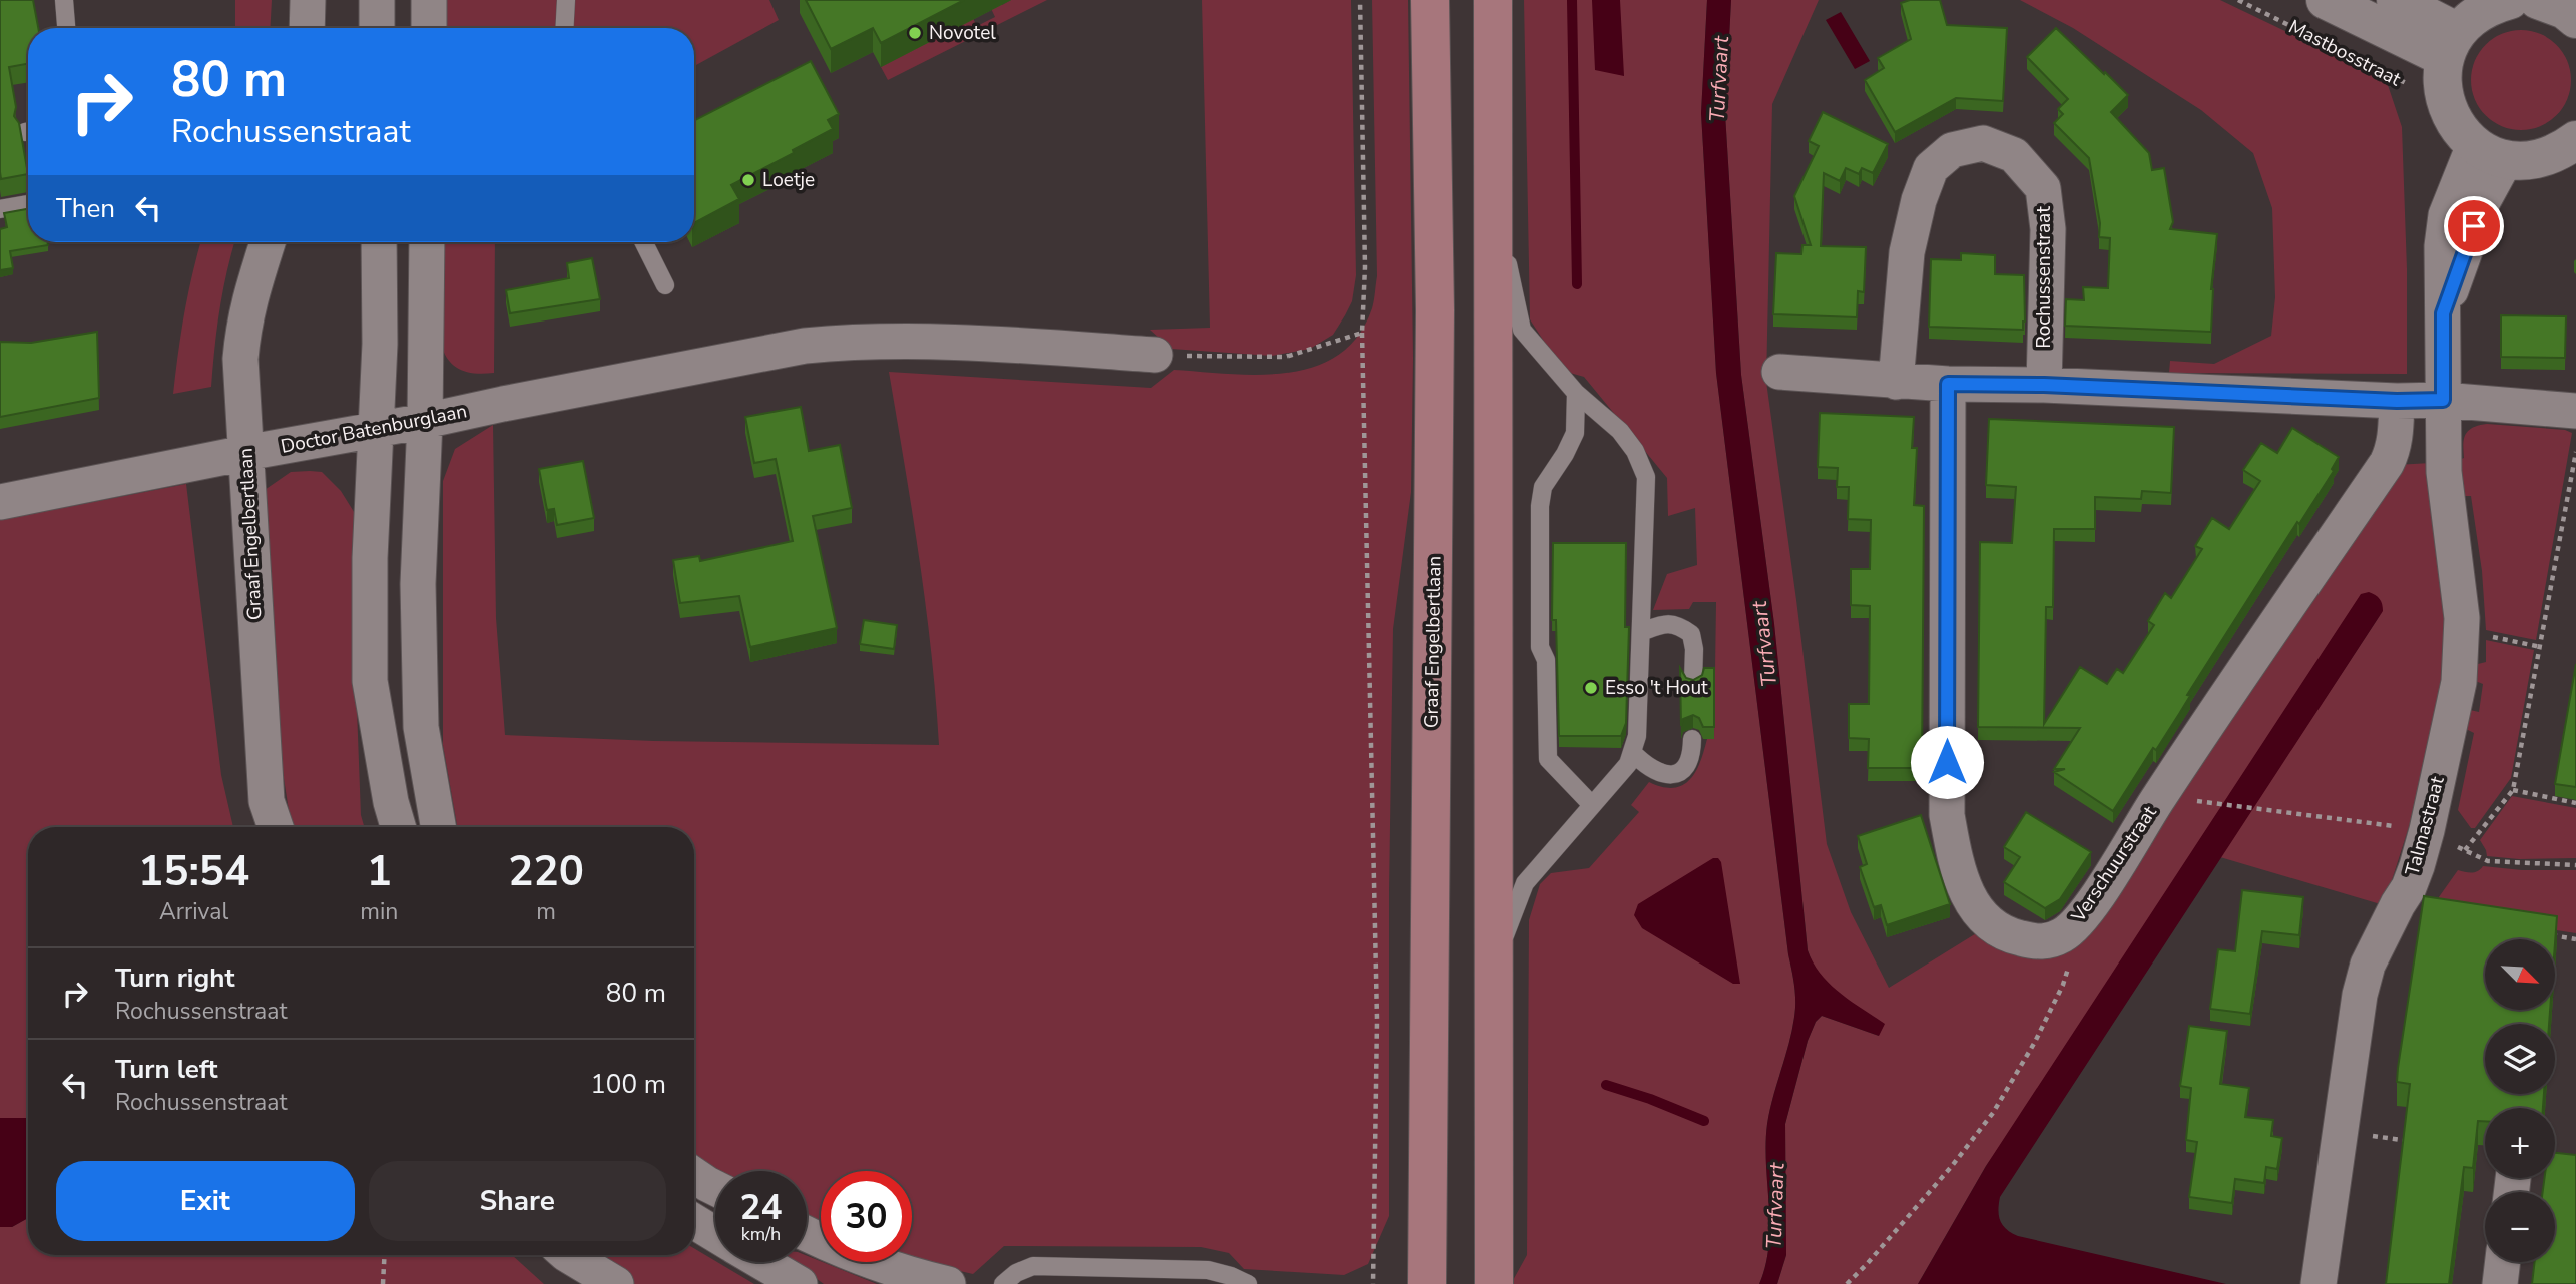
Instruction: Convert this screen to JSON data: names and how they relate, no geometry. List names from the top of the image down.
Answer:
{
  "streets": {
    "main road": ["Graaf Engelbertlaan"],
    "street": [
      "Mastbosstraat",
      "Rochussenstraat",
      "Doctor Batenburglaan",
      "Talmastraat",
      "Verschuurstraat"
    ]
  },
  "crossings": [
    ["Doctor Batenburglaan", "Graaf Engelbertlaan"]
  ],
  "water": ["Turfvaart"],
  "places": ["Novotel", "Loetje", "Esso 't Hout"],
  "north": "bottom right",
  "page": {
    "turn": ["80 m", "Rochussenstraat"],
    "then": "Then",
    "eta": [
      "15:54",
      "Arrival",
      "1",
      "min",
      "220",
      "m"
    ],
    "map_buttons": ["+", "−"],
    "list": [
      {
        "name": "Turn right",
        "note": "Rochussenstraat",
        "value": "80 m"
      },
      {
        "name": "Turn left",
        "note": "Rochussenstraat",
        "value": "100 m"
      }
    ],
    "buttons": ["Exit", "Share"],
    "speed": "24 km/h",
    "limit": "30"
  }
}
